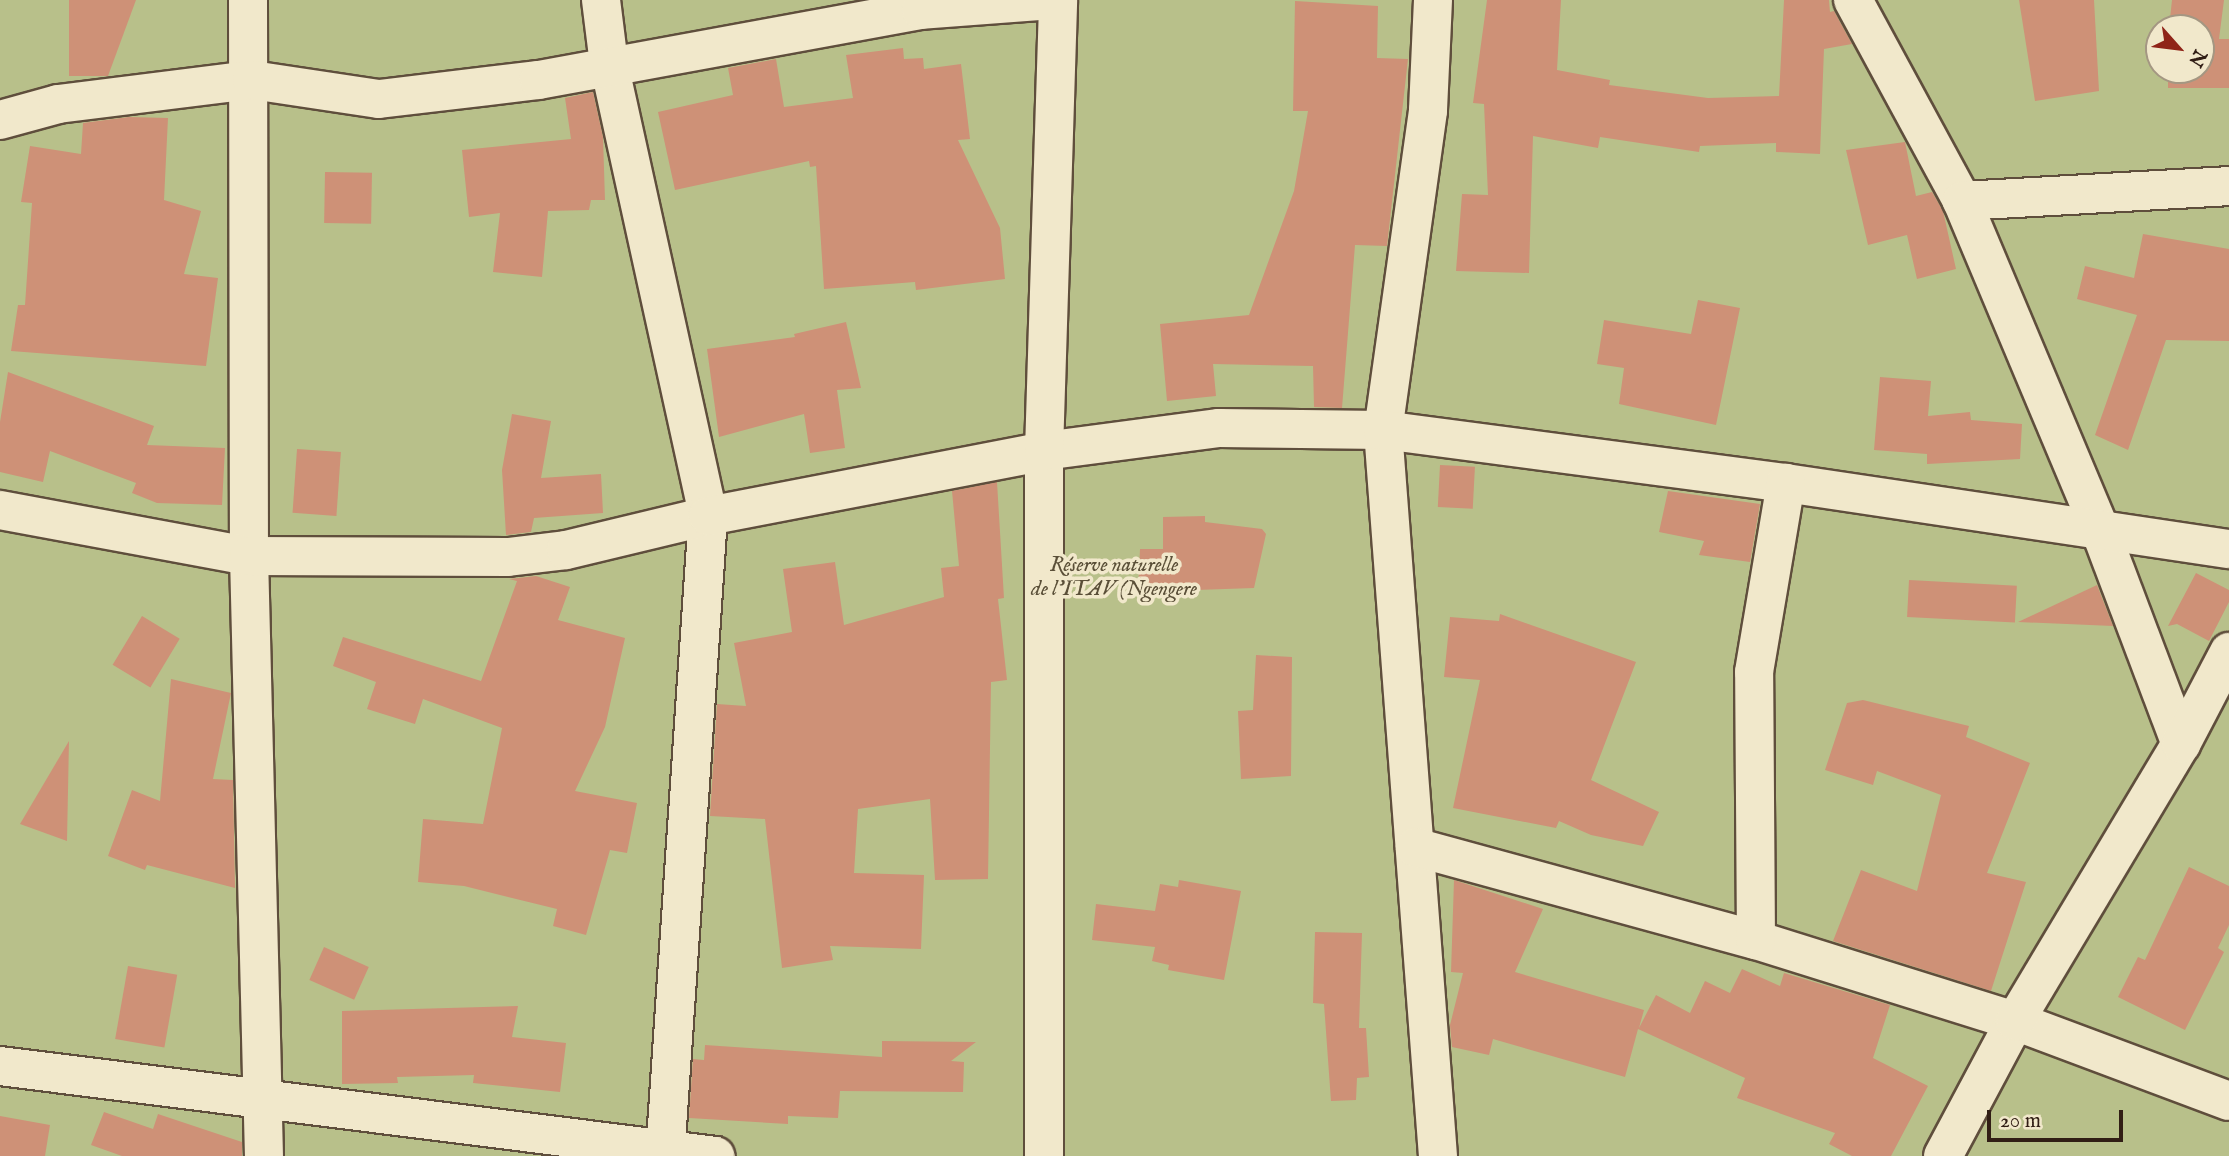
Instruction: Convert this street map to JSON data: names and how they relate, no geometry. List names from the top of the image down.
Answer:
{
  "parks": ["Réserve naturelle de l'ITAV (Ngengere"],
  "scale_bar": "20 m",
  "north": "bottom right"
}
